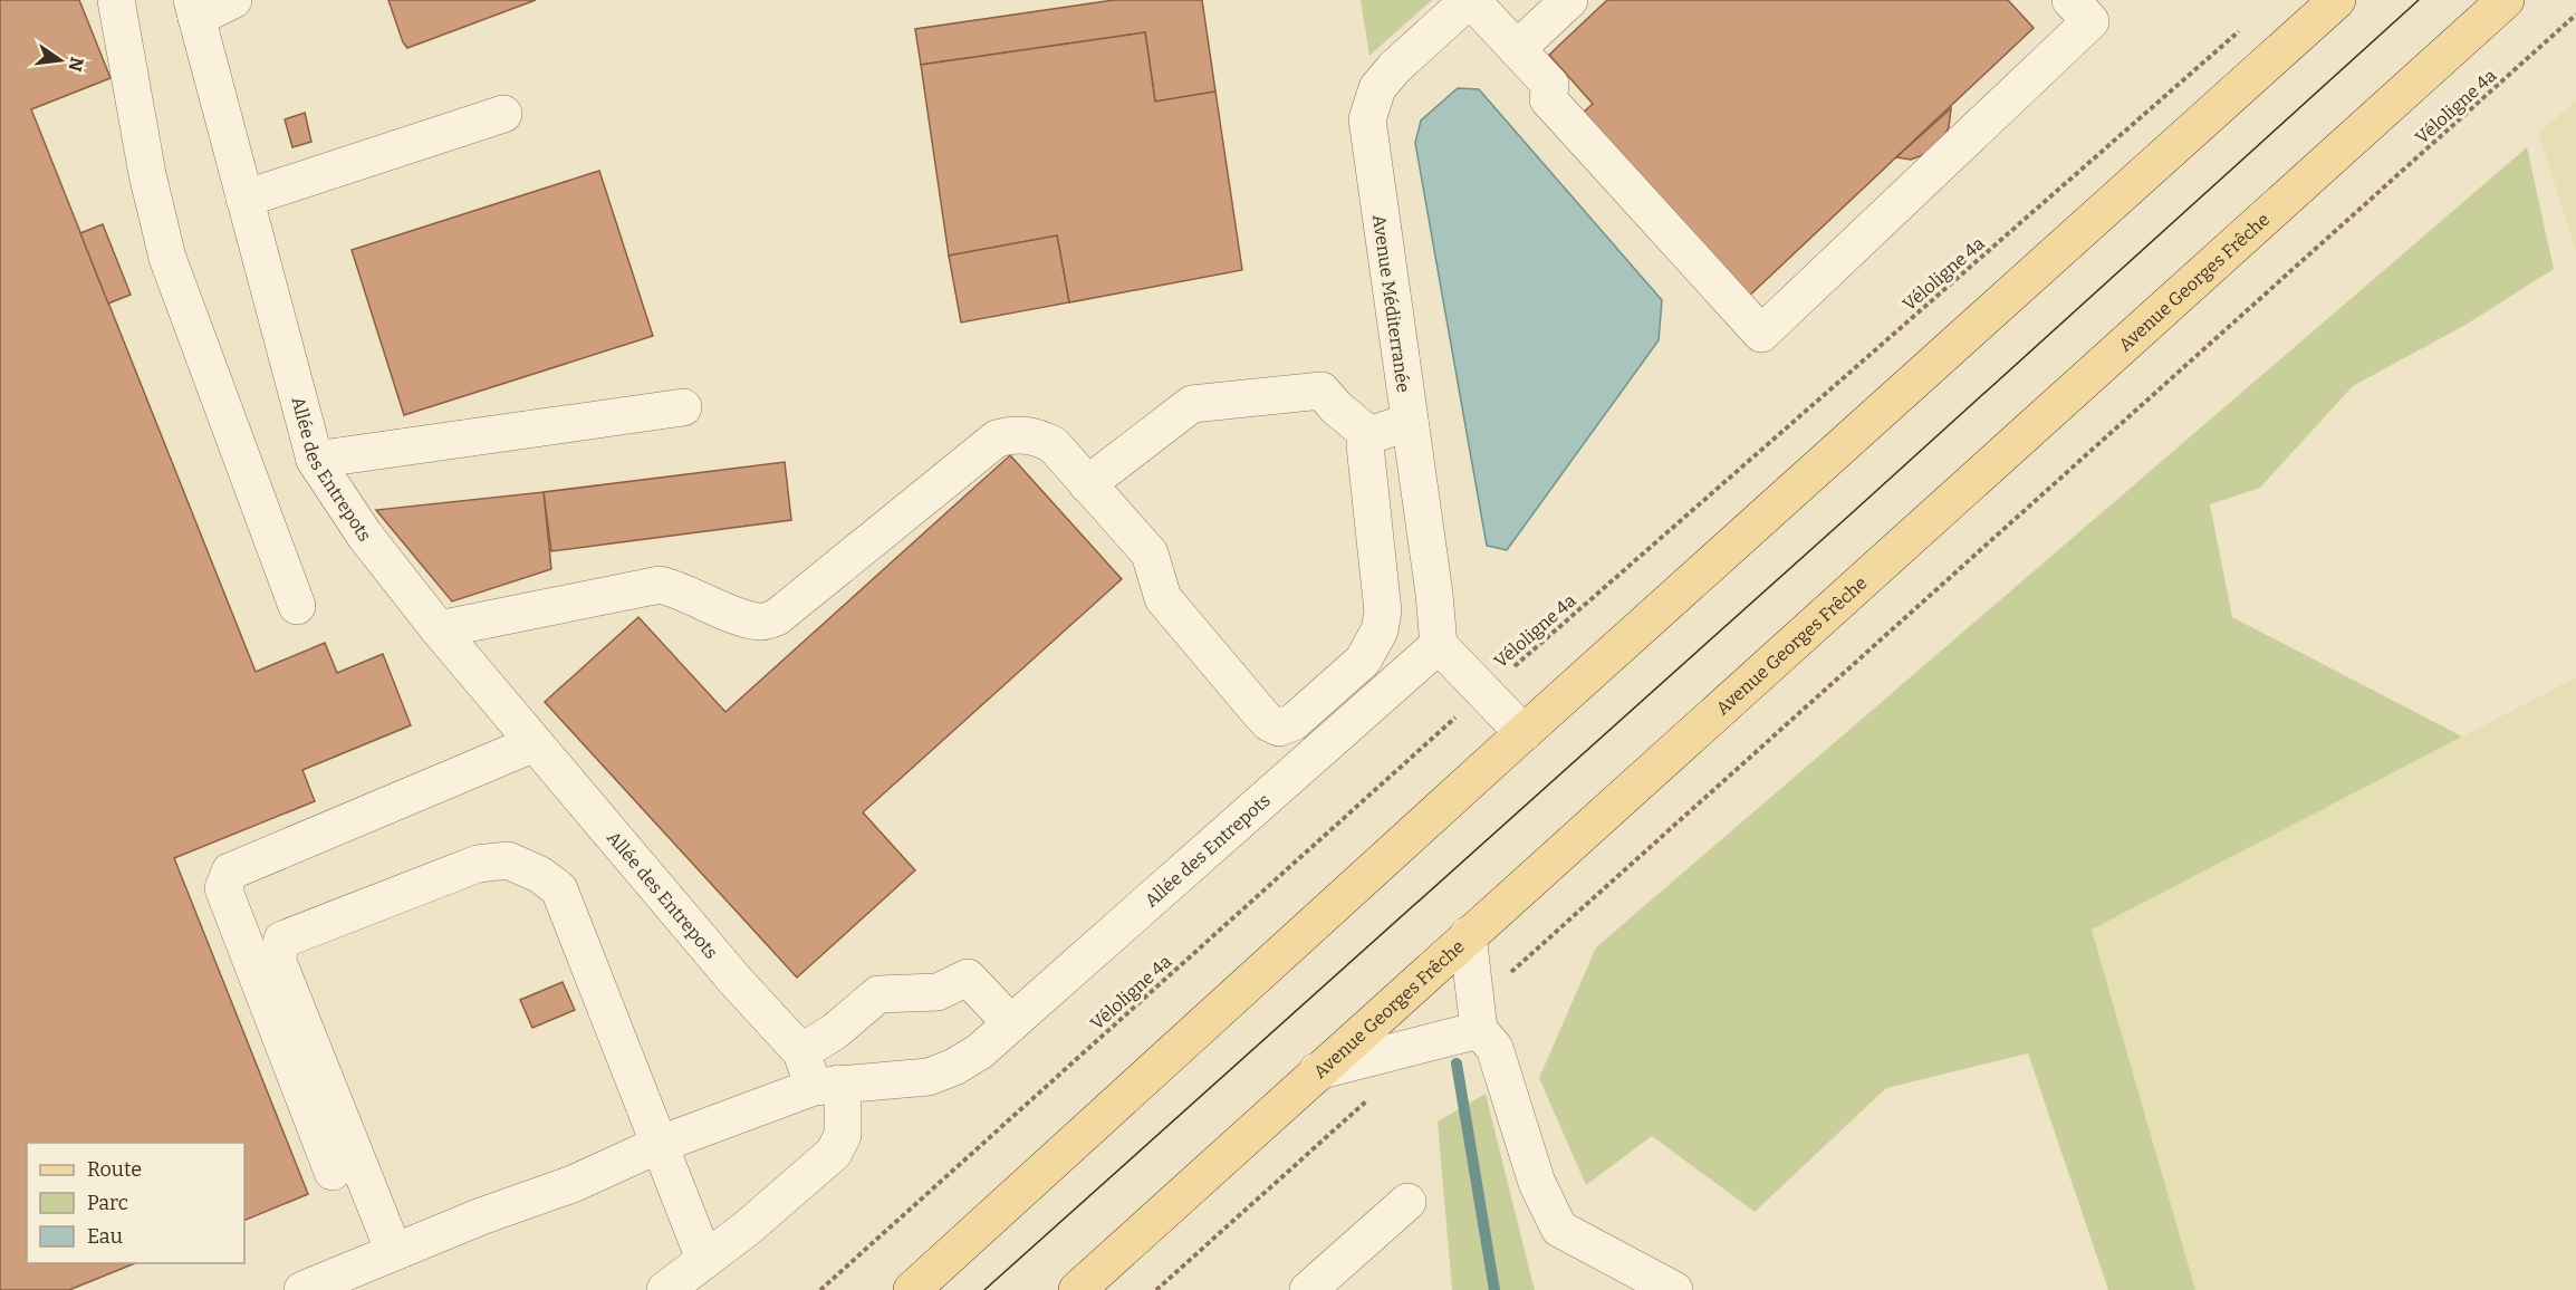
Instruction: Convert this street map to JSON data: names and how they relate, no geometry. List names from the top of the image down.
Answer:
{
  "streets": {
    "main road": ["Avenue Georges Frêche"],
    "street": ["Avenue Méditerranée", "Allée des Entrepots"],
    "path": ["Véloligne 4a"]
  },
  "crossings": [
    ["Avenue Méditerranée", "Allée des Entrepots"]
  ],
  "legend": ["Route", "Parc", "Eau"],
  "north": "right"
}
